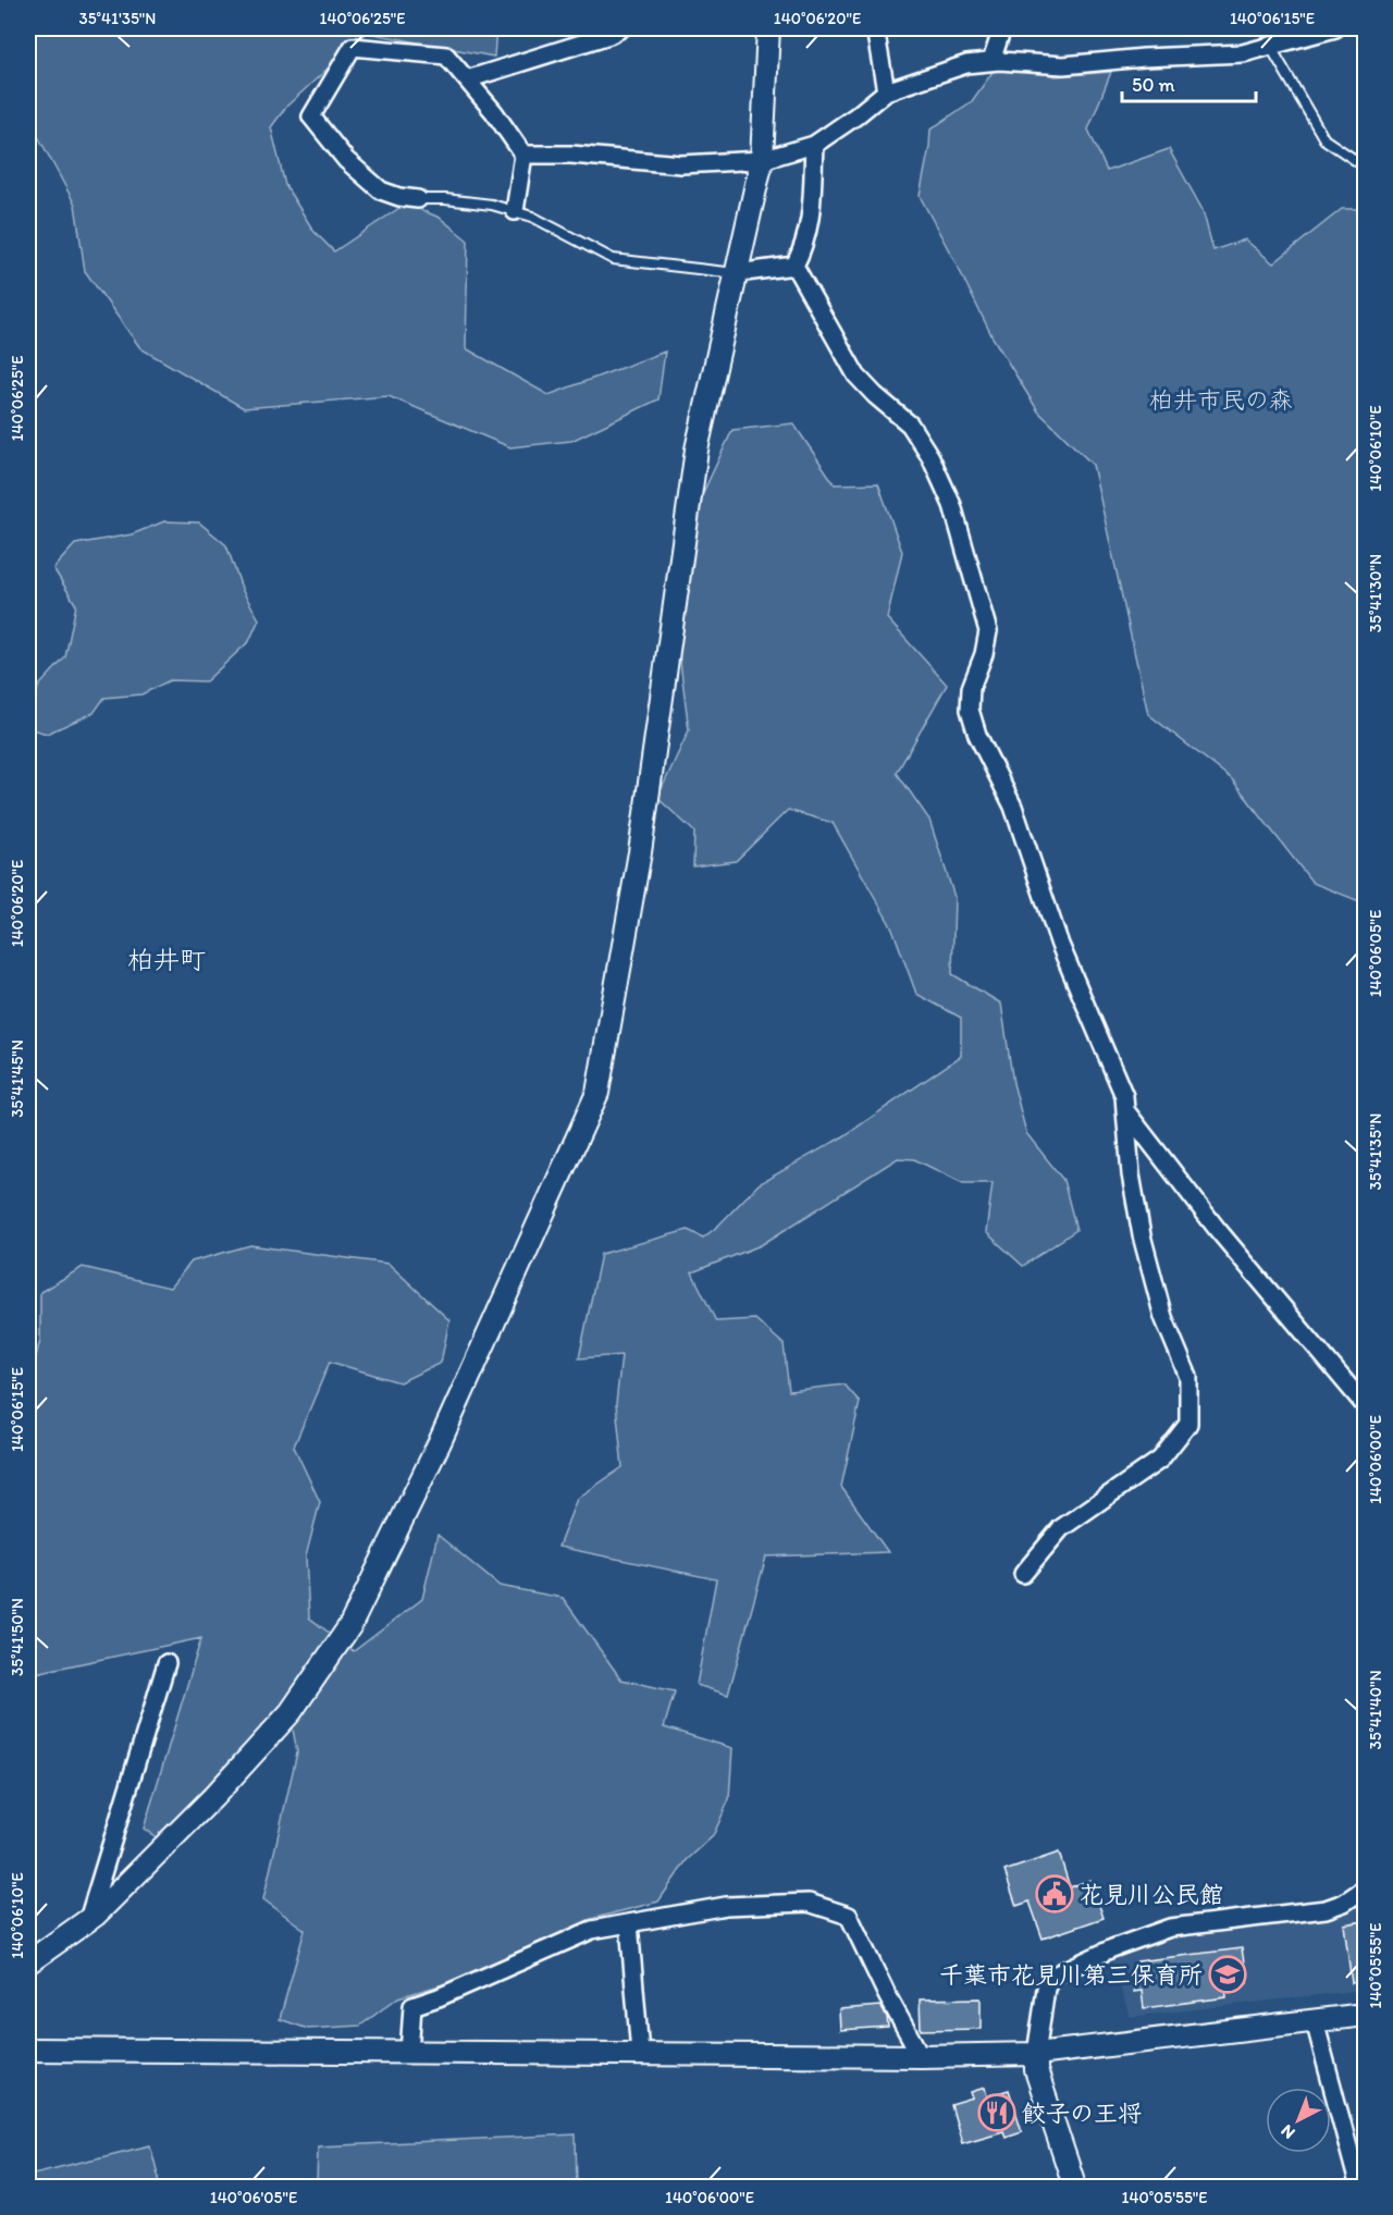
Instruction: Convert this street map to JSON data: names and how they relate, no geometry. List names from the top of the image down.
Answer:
{
  "districts": ["柏井町"],
  "parks": ["柏井市民の森"],
  "places": {
    "public building": ["花見川公民館"],
    "school or university": ["千葉市花見川第三保育所"],
    "restaurant": ["餃子の王将"]
  },
  "scale_bar": "50 m",
  "north": "bottom left",
  "coordinates": [
    "35°41'35\"N",
    "140°06'25\"E",
    "140°06'20\"E",
    "140°06'15\"E",
    "140°06'10\"E",
    "35°41'30\"N",
    "140°06'05\"E",
    "35°41'45\"N",
    "140°06'00\"E",
    "35°41'50\"N",
    "35°41'40\"N",
    "140°05'55\"E"
  ]
}
